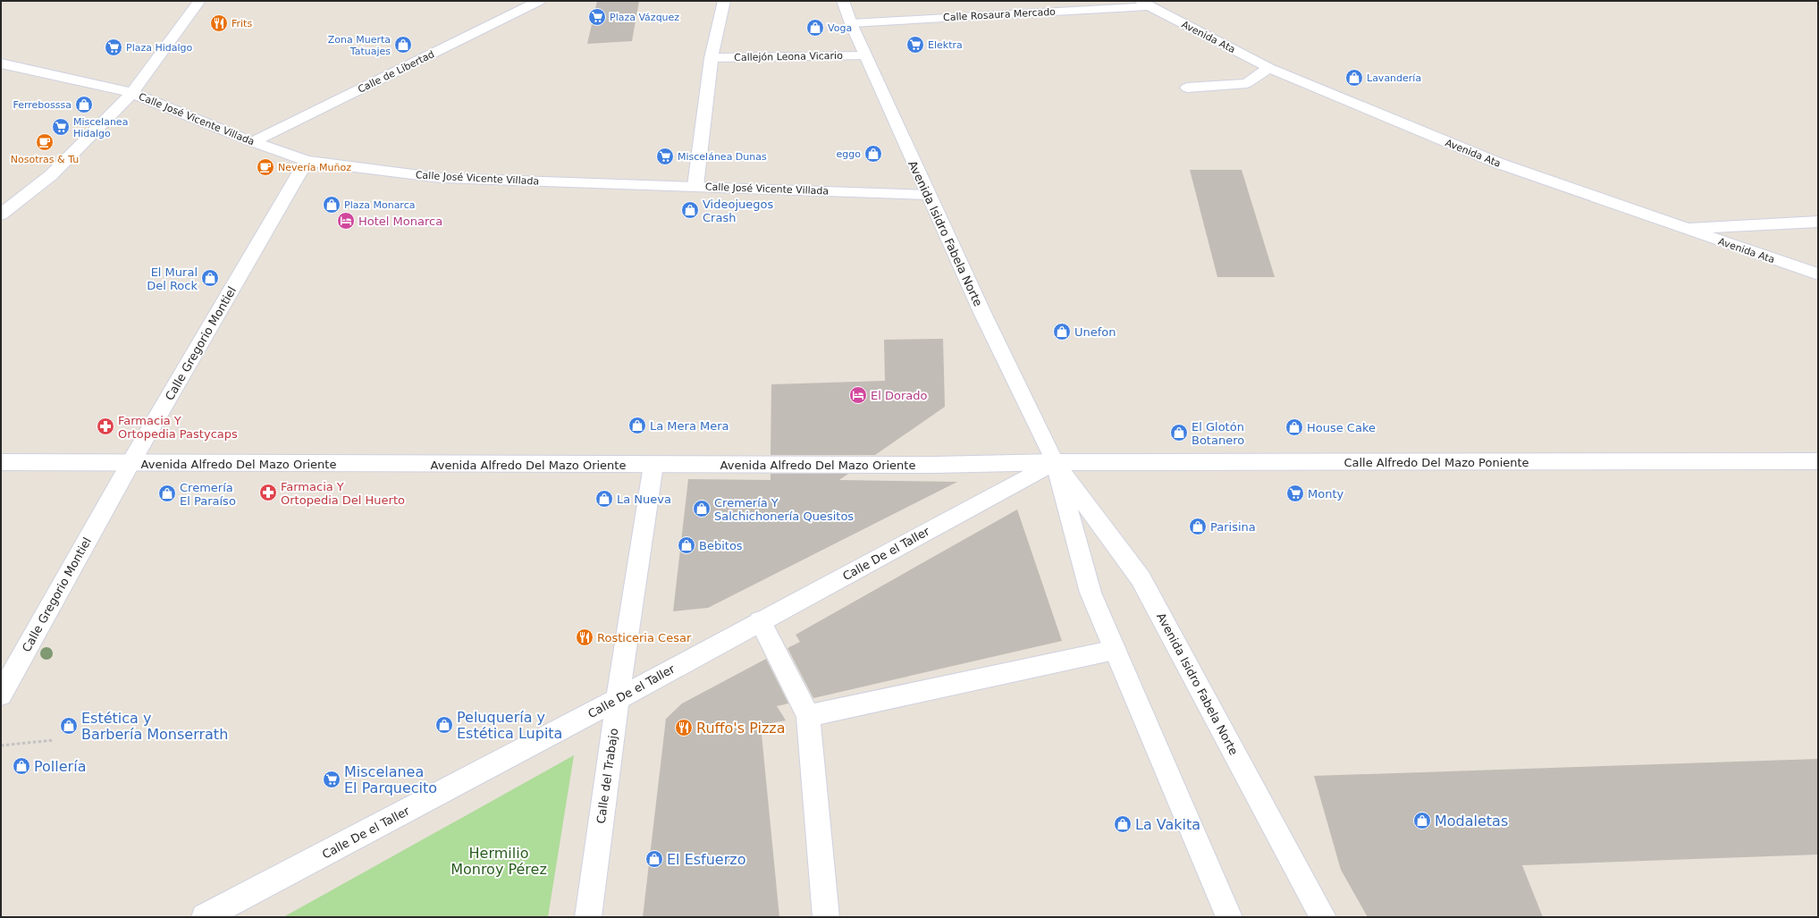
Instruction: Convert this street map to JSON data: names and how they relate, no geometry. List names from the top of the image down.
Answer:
{
  "streets": {
    "street": [
      "Calle Rosaura Mercado",
      "Avenida Ata",
      "Callejón Leona Vicario",
      "Calle de Libertad",
      "Calle José Vicente Villada",
      "Avenida Isidro Fabela Norte",
      "Calle Gregorio Montiel",
      "Calle Alfredo Del Mazo Poniente",
      "Avenida Alfredo Del Mazo Oriente",
      "Calle De el Taller",
      "Calle del Trabajo"
    ]
  },
  "crossings": [
    ["Calle Rosaura Mercado", "Avenida Ata"],
    ["Calle Rosaura Mercado", "Avenida Isidro Fabela Norte"],
    ["Callejón Leona Vicario", "Avenida Isidro Fabela Norte"],
    ["Calle de Libertad", "Calle José Vicente Villada"],
    ["Calle José Vicente Villada", "Avenida Isidro Fabela Norte"],
    ["Calle José Vicente Villada", "Calle Gregorio Montiel"],
    ["Avenida Isidro Fabela Norte", "Calle Alfredo Del Mazo Poniente"],
    ["Avenida Isidro Fabela Norte", "Avenida Alfredo Del Mazo Oriente"],
    ["Avenida Isidro Fabela Norte", "Calle De el Taller"],
    ["Calle Gregorio Montiel", "Avenida Alfredo Del Mazo Oriente"],
    ["Calle Alfredo Del Mazo Poniente", "Avenida Alfredo Del Mazo Oriente"],
    ["Calle Alfredo Del Mazo Poniente", "Calle De el Taller"],
    ["Avenida Alfredo Del Mazo Oriente", "Calle De el Taller"],
    ["Avenida Alfredo Del Mazo Oriente", "Calle del Trabajo"],
    ["Calle De el Taller", "Calle del Trabajo"]
  ],
  "parks": ["Hermilio Monroy Pérez"],
  "places": {
    "supermarket": [
      "Plaza Vázquez",
      "Elektra",
      "Plaza Hidalgo",
      "Miscelanea Hidalgo",
      "Miscelánea Dunas",
      "Monty",
      "Miscelanea El Parquecito"
    ],
    "restaurant": ["Frits", "Rosticeria Cesar", "Ruffo's Pizza"],
    "shop": [
      "Voga",
      "Zona Muerta Tatuajes",
      "Lavandería",
      "Ferrebosssa",
      "eggo",
      "Plaza Monarca",
      "Videojuegos Crash",
      "El Mural Del Rock",
      "Unefon",
      "La Mera Mera",
      "House Cake",
      "El Glotón Botanero",
      "Cremería El Paraíso",
      "La Nueva",
      "Cremería Y Salchichonería Quesitos",
      "Parisina",
      "Bebitos",
      "Peluquería y Estética Lupita",
      "Estética y Barbería Monserrath",
      "Pollería",
      "Modaletas",
      "La Vakita",
      "El Esfuerzo"
    ],
    "cafe": ["Nosotras & Tu", "Nevería Muñoz"],
    "hotel": ["Hotel Monarca", "El Dorado"],
    "pharmacy": ["Farmacia Y Ortopedia Pastycaps", "Farmacia Y Ortopedia Del Huerto"]
  }
}
